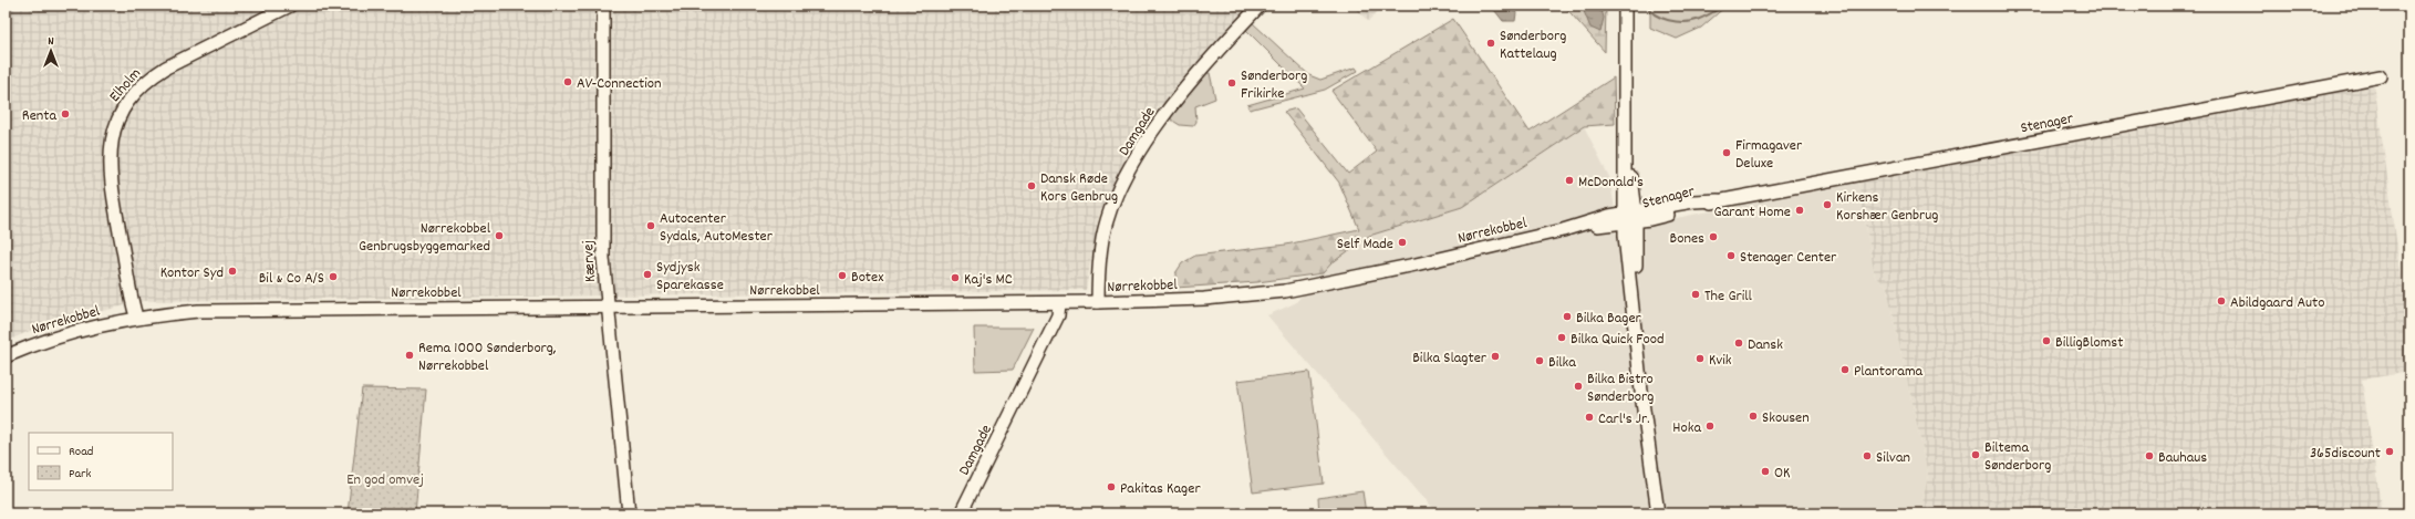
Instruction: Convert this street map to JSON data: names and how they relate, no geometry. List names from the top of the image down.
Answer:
{
  "streets": {
    "street": [
      "Elholm",
      "Stenager",
      "Damgade",
      "Nørrekobbel",
      "Kærvej"
    ]
  },
  "crossings": [
    ["Elholm", "Nørrekobbel"],
    ["Stenager", "Nørrekobbel"],
    ["Damgade", "Nørrekobbel"],
    ["Nørrekobbel", "Kærvej"]
  ],
  "parks": ["En god omvej"],
  "places": [
    "Sønderborg Kattelaug",
    "AV-Connection",
    "Sønderborg Frikirke",
    "Renta",
    "Firmagaver Deluxe",
    "McDonald's",
    "Dansk Røde Kors Genbrug",
    "Kirkens Korshær Genbrug",
    "Garant Home",
    "Autocenter Sydals, AutoMester",
    "Nørrekobbel Genbrugsbyggemarked",
    "Bones",
    "Self Made",
    "Stenager Center",
    "Kontor Syd",
    "Sydjysk Sparekasse",
    "Botex",
    "Bil & Co A/S",
    "Kaj's MC",
    "The Grill",
    "Abildgaard Auto",
    "Bilka Bager",
    "Bilka Quick Food",
    "BilligBlomst",
    "Dansk",
    "Rema 1000 Sønderborg, Nørrekobbel",
    "Bilka Slagter",
    "Kvik",
    "Bilka",
    "Plantorama",
    "Bilka Bistro Sønderborg",
    "Skousen",
    "Carl's Jr.",
    "Hoka",
    "365discount",
    "Biltema Sønderborg",
    "Silvan",
    "Bauhaus",
    "OK",
    "Pakitas Kager"
  ],
  "legend": ["Road", "Park"],
  "north": "top"
}
